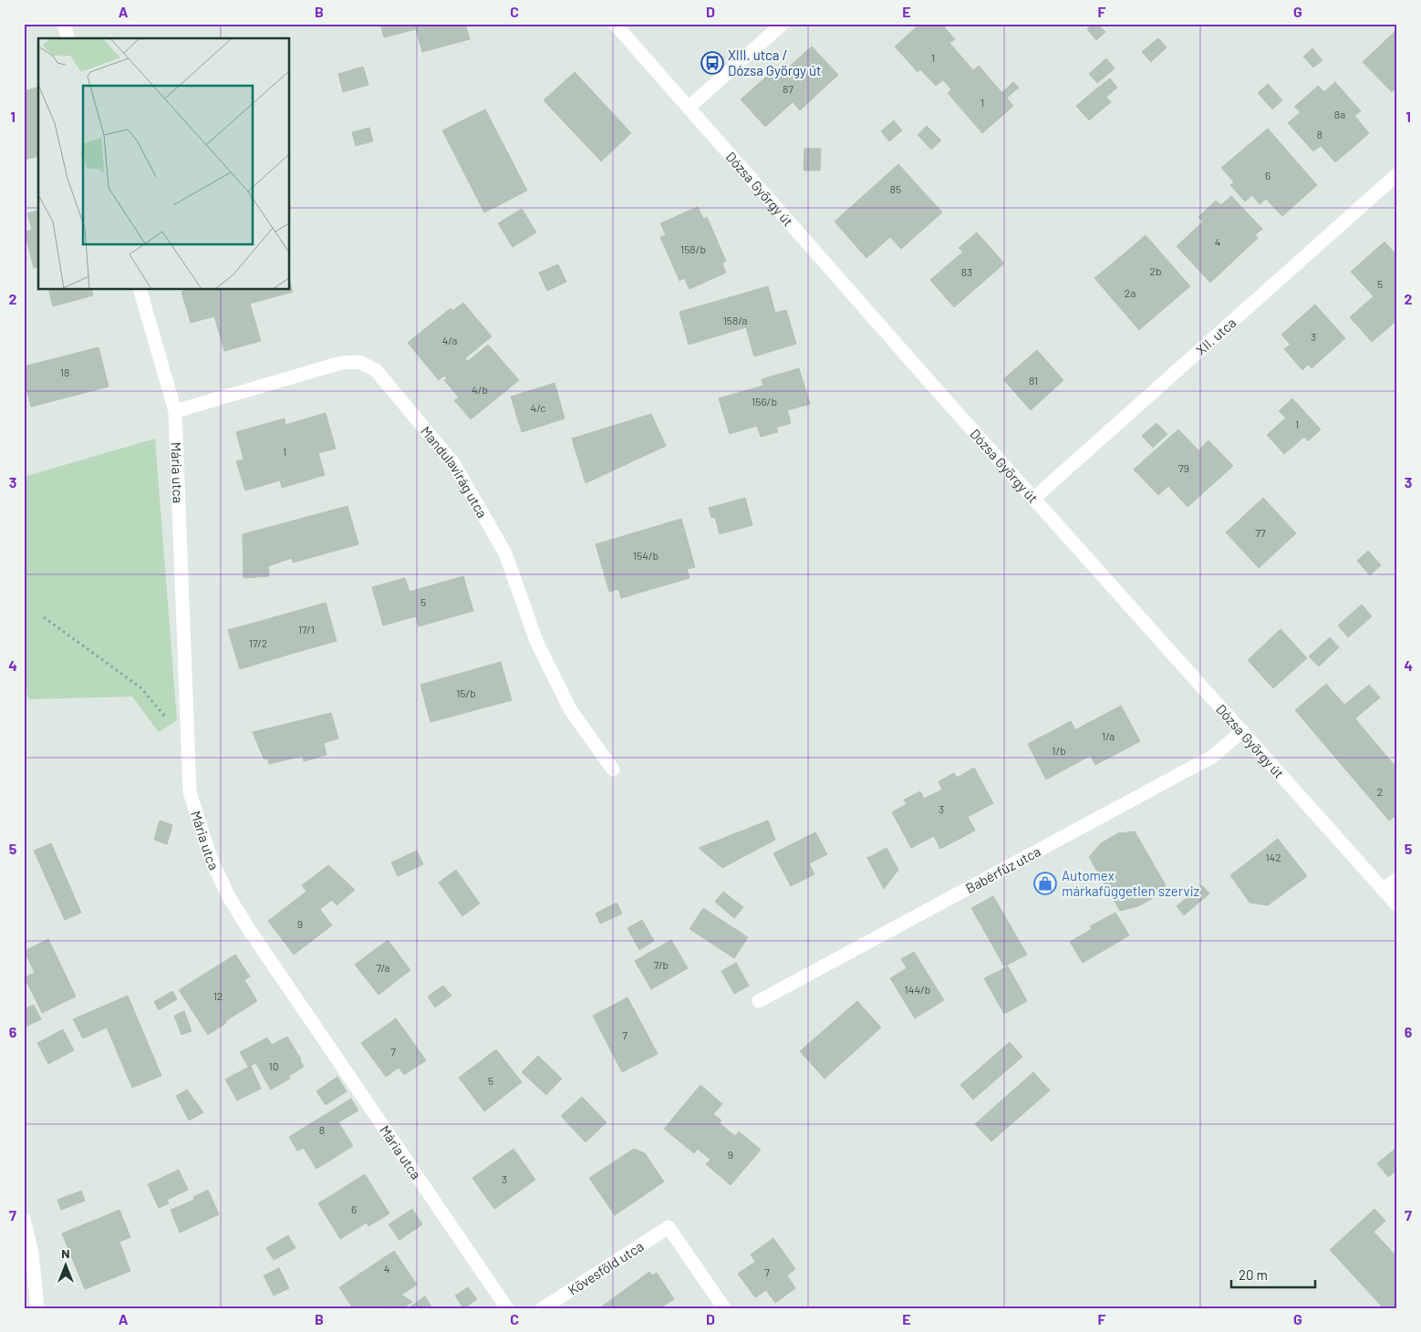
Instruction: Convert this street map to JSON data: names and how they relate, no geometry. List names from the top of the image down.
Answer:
{
  "streets": {
    "street": [
      "Dózsa György út",
      "XII. utca",
      "Mária utca",
      "Mandulavirág utca",
      "Babérfűz utca",
      "Kövesföld utca"
    ]
  },
  "crossings": [
    ["Dózsa György út", "XII. utca"],
    ["Dózsa György út", "Babérfűz utca"],
    ["Mária utca", "Mandulavirág utca"]
  ],
  "places": {
    "bus stop": ["XIII. utca / Dózsa György út"],
    "shop": ["Automex márkafüggetlen szerviz"]
  },
  "house_numbers": [
    "1",
    "87",
    "1",
    "8a",
    "8",
    "6",
    "85",
    "4",
    "158/b",
    "2b",
    "83",
    "5",
    "2a",
    "158/a",
    "3",
    "4/a",
    "18",
    "81",
    "4/b",
    "156/b",
    "4/c",
    "1",
    "1",
    "79",
    "77",
    "154/b",
    "5",
    "17/1",
    "17/2",
    "15/b",
    "1/a",
    "1/b",
    "2",
    "3",
    "142",
    "9",
    "7/b",
    "7/a",
    "144/b",
    "12",
    "7",
    "7",
    "10",
    "5",
    "8",
    "9",
    "3",
    "6",
    "4",
    "7"
  ],
  "scale_bar": "20 m",
  "north": "top",
  "grid": {
    "columns": [
      "A",
      "B",
      "C",
      "D",
      "E",
      "F",
      "G"
    ],
    "rows": [
      "1",
      "2",
      "3",
      "4",
      "5",
      "6",
      "7"
    ]
  }
}
